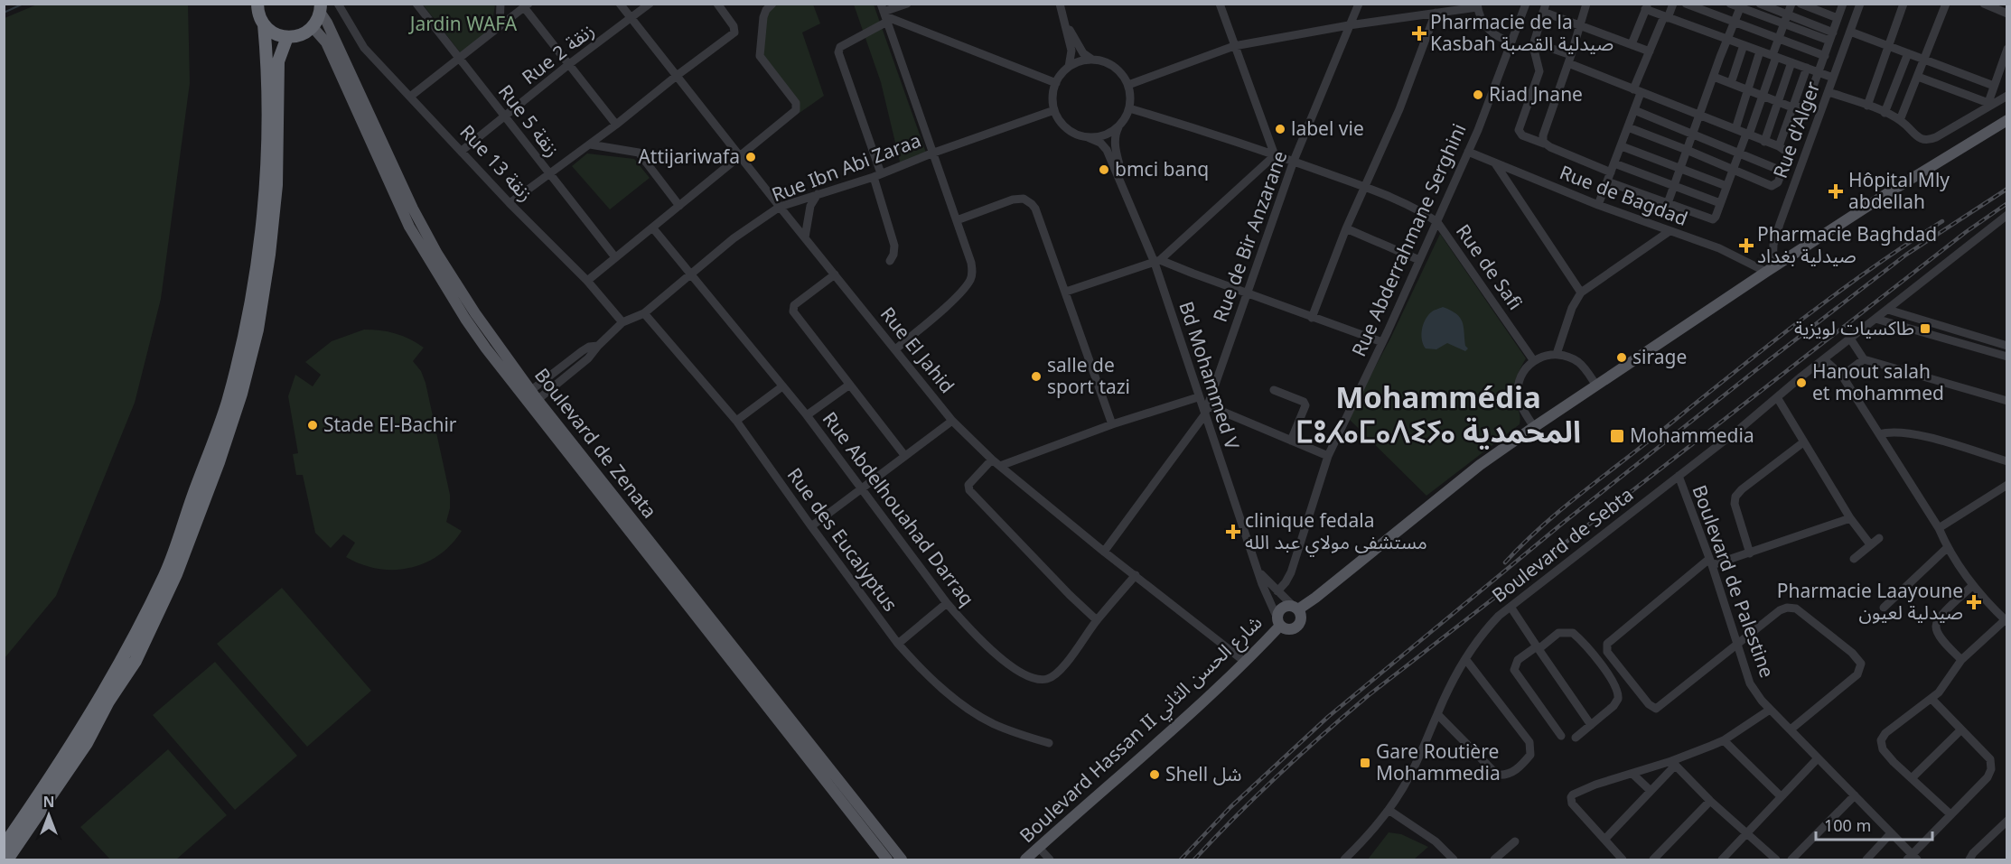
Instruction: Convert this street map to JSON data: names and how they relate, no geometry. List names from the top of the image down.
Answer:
{
  "streets": {
    "main road": ["Boulevard de Zenata", "Boulevard Hassan II شارع الحسن الثاني"],
    "street": [
      "Rue 2 زنقة",
      "Rue 5 زنقة",
      "Rue d'Alger",
      "Rue 13 زنقة",
      "Rue Ibn Abi Zaraa",
      "Rue de Bagdad",
      "Rue de Bir Anzarane",
      "Rue Abderrahmane Serghini",
      "Rue de Safi",
      "Rue El Jahid",
      "Bd Mohammed V",
      "Rue Abdelhouahad Darraq",
      "Rue des Eucalyptus",
      "Boulevard de Sebta",
      "Boulevard de Palestine"
    ]
  },
  "crossings": [
    ["Rue 2 زنقة", "Rue 5 زنقة"],
    ["Rue 2 زنقة", "Rue 13 زنقة"],
    ["Rue 2 زنقة", "Rue El Jahid"],
    ["Rue d'Alger", "Rue de Bagdad"],
    ["Rue Ibn Abi Zaraa", "Rue de Safi"],
    ["Rue Ibn Abi Zaraa", "Rue El Jahid"],
    ["Rue Ibn Abi Zaraa", "Bd Mohammed V"],
    ["Rue Ibn Abi Zaraa", "Rue Abdelhouahad Darraq"],
    ["Rue Ibn Abi Zaraa", "Rue des Eucalyptus"],
    ["Rue de Bagdad", "Rue Abderrahmane Serghini"],
    ["Rue de Bir Anzarane", "Rue de Safi"],
    ["Rue de Bir Anzarane", "Rue El Jahid"],
    ["Rue de Bir Anzarane", "Bd Mohammed V"],
    ["Rue Abderrahmane Serghini", "Rue de Safi"],
    ["Rue Abderrahmane Serghini", "Bd Mohammed V"],
    ["Rue de Safi", "Bd Mohammed V"],
    ["Rue El Jahid", "Rue Abdelhouahad Darraq"],
    ["Rue El Jahid", "Boulevard Hassan II شارع الحسن الثاني"],
    ["Bd Mohammed V", "Boulevard Hassan II شارع الحسن الثاني"],
    ["Boulevard de Sebta", "Boulevard de Palestine"]
  ],
  "districts": ["Mohammédia ⵎⵓⵃⴰⵎⴰⴷⵉⵢⴰ المحمدية"],
  "parks": ["Jardin WAFA"],
  "places": {
    "health": [
      "Pharmacie de la Kasbah صيدلية القصبة",
      "Hôpital Mly abdellah",
      "Pharmacie Baghdad صيدلية بغداد",
      "clinique fedala مستشفى مولاي عبد الله",
      "Pharmacie Laayoune صيدلية لعيون"
    ],
    "other": [
      "Riad Jnane",
      "label vie",
      "Attijariwafa",
      "bmci banq",
      "sirage",
      "salle de sport tazi",
      "Hanout salah et mohammed",
      "Stade El-Bachir",
      "Shell شل"
    ],
    "transit": ["طاكسيات لويزية", "Mohammedia", "Gare Routière Mohammedia"]
  },
  "scale_bar": "100 m",
  "north": "top"
}
